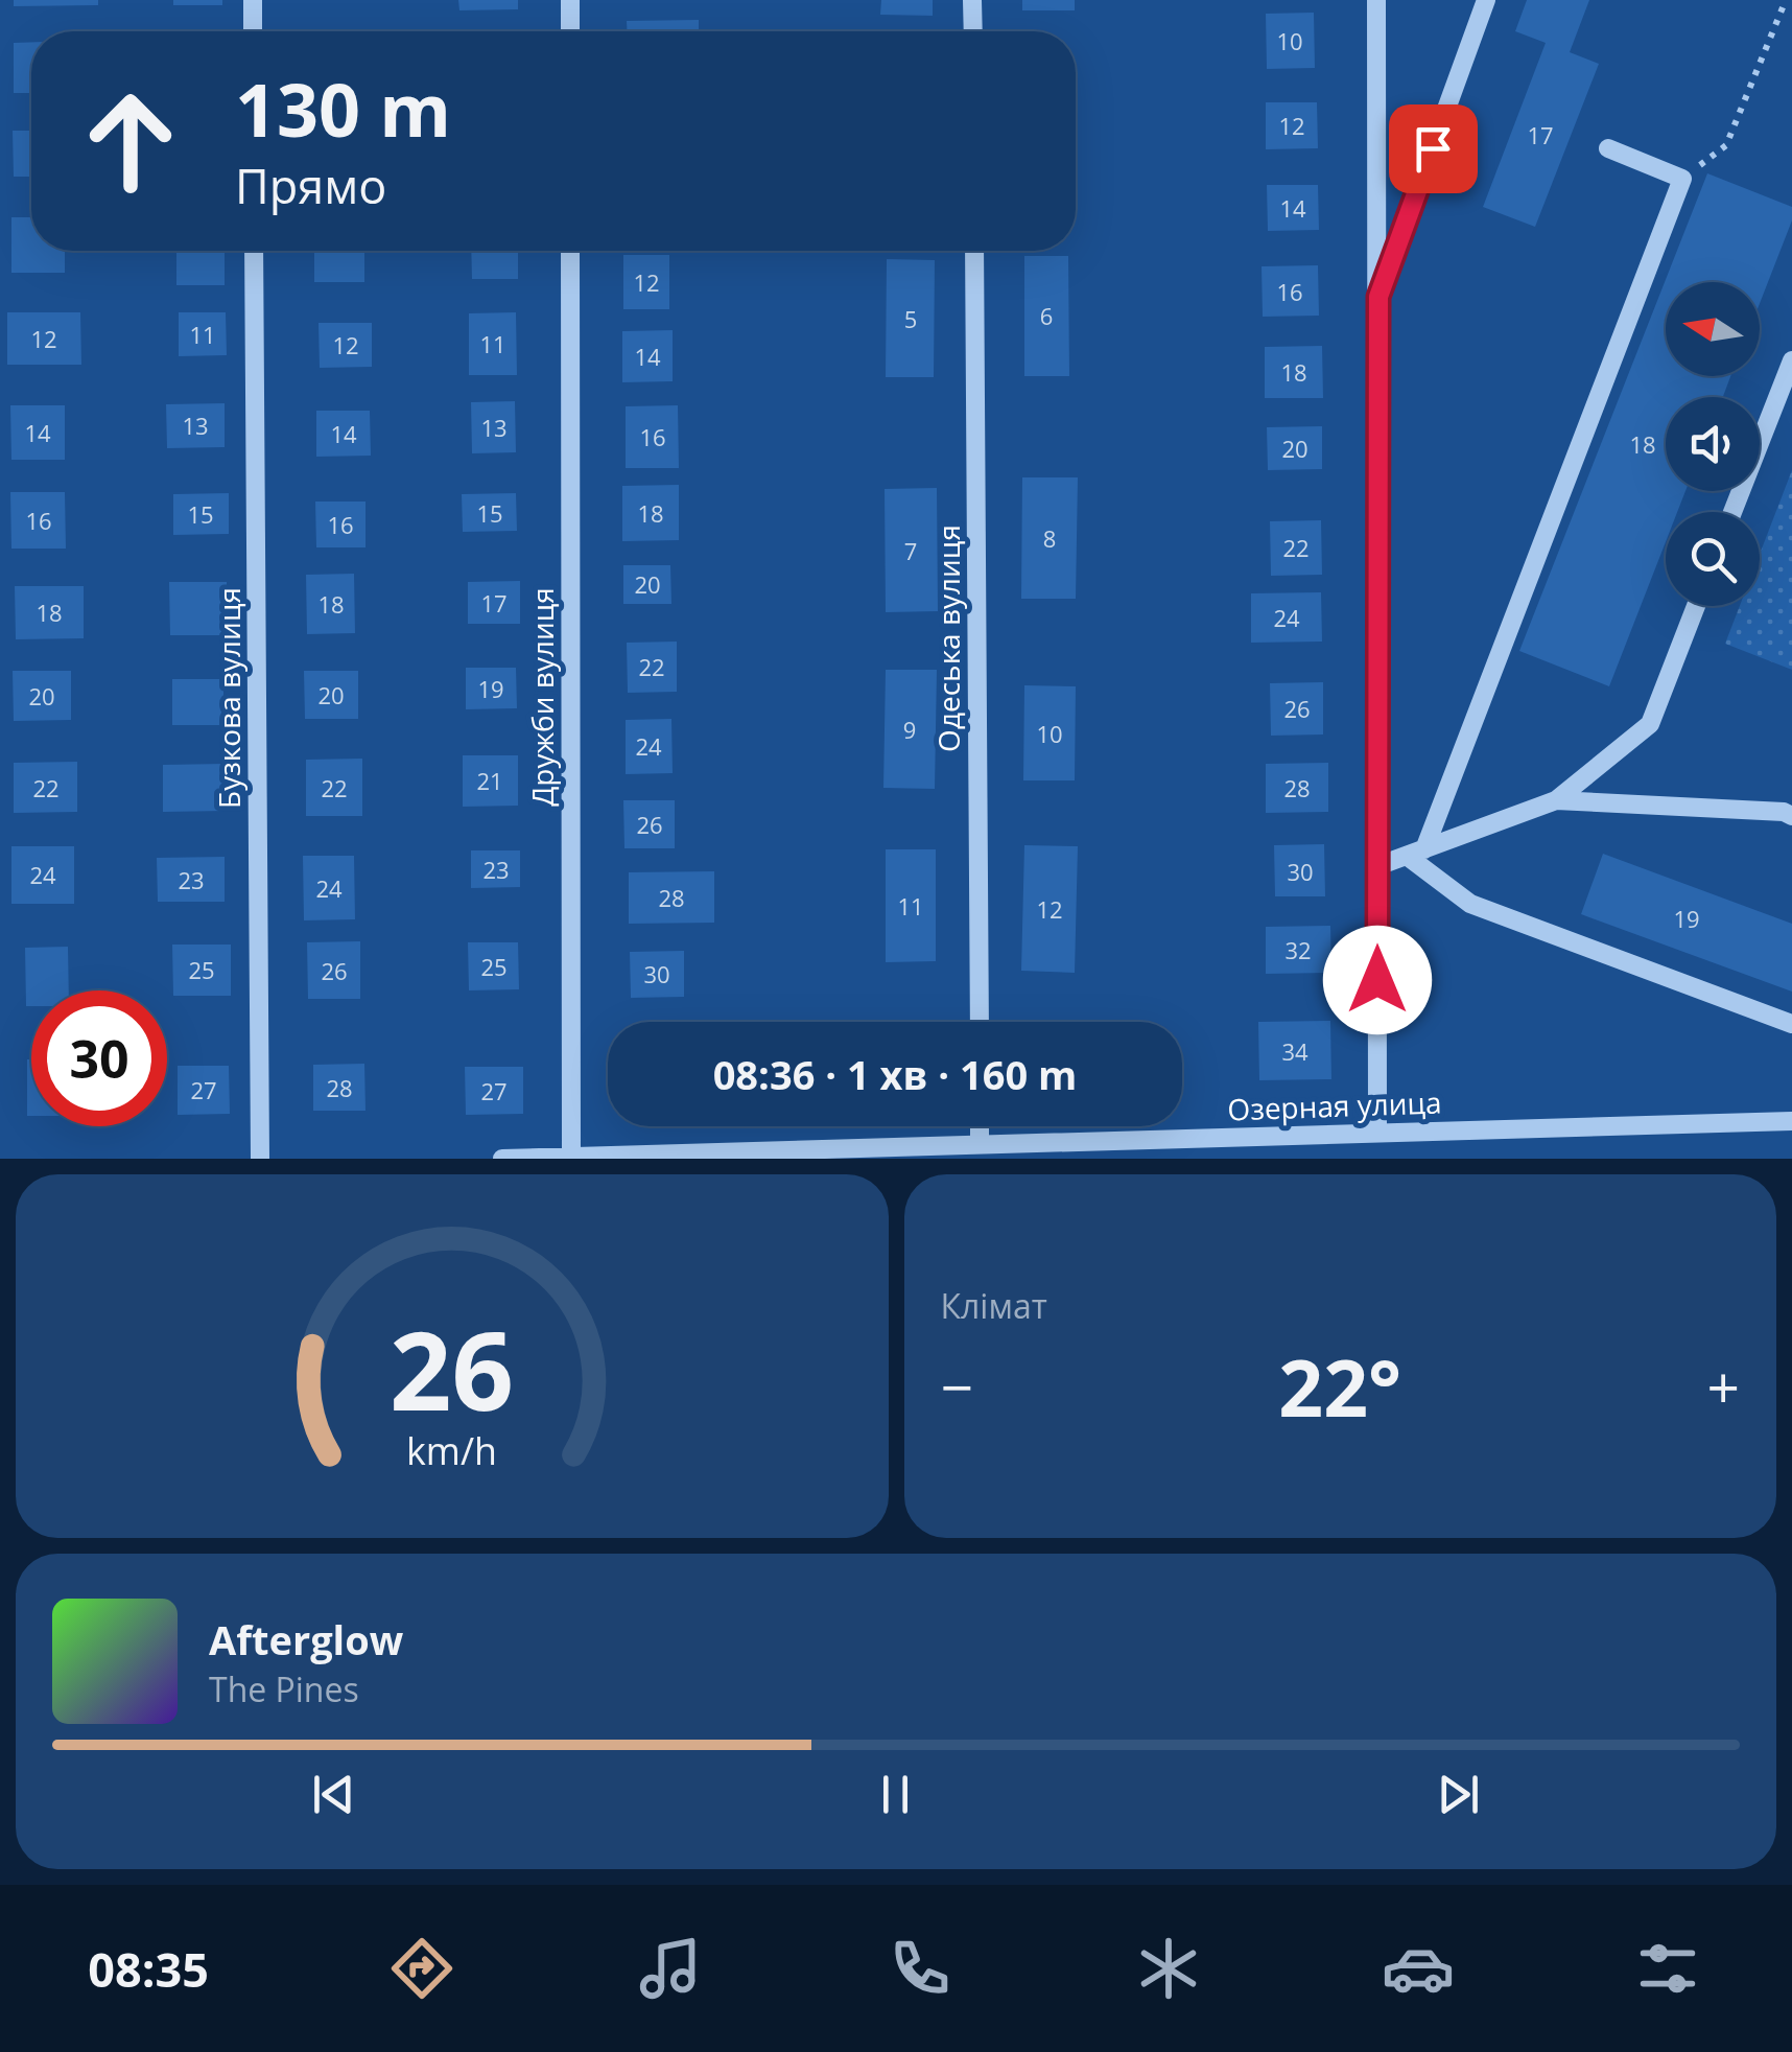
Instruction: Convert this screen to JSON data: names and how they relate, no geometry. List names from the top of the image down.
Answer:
{
  "streets": {
    "street": [
      "Одеська вулиця",
      "Дружби вулиця",
      "Бузкова вулиця",
      "Озерная улица"
    ]
  },
  "crossings": [
    ["Дружби вулиця", "Озерная улица"]
  ],
  "house_numbers": [
    "10",
    "12",
    "17",
    "14",
    "12",
    "16",
    "6",
    "5",
    "11",
    "12",
    "11",
    "12",
    "14",
    "18",
    "13",
    "13",
    "14",
    "14",
    "16",
    "18",
    "20",
    "15",
    "18",
    "15",
    "16",
    "16",
    "8",
    "22",
    "7",
    "20",
    "17",
    "18",
    "18",
    "24",
    "22",
    "19",
    "20",
    "20",
    "26",
    "9",
    "10",
    "24",
    "21",
    "22",
    "22",
    "28",
    "26",
    "23",
    "30",
    "24",
    "23",
    "24",
    "28",
    "11",
    "12",
    "19",
    "32",
    "25",
    "25",
    "26",
    "30",
    "34",
    "28",
    "27",
    "27"
  ],
  "north": "left",
  "page": {
    "turn": ["130 m", "Прямо"],
    "limit": "30",
    "trip": "08:36 · 1 хв · 160 m",
    "tile": "Клімат",
    "heat": ["−", "22°", "+"],
    "song": ["Afterglow", "The Pines"],
    "tabs": "08:35",
    "gauge": ["26", "km/h"]
  }
}
